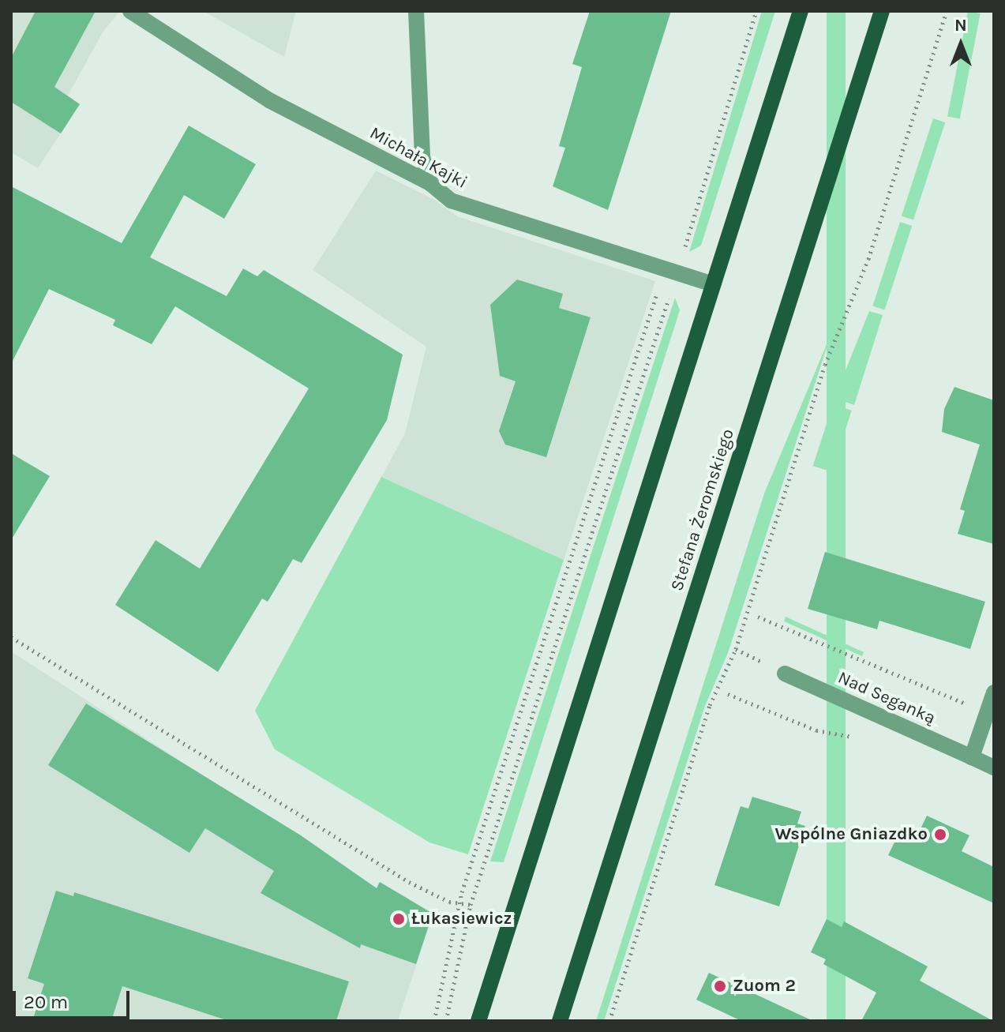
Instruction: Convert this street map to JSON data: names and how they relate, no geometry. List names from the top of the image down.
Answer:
{
  "streets": {
    "main road": ["Stefana Żeromskiego"],
    "street": ["Michała Kajki", "Nad Seganką"]
  },
  "places": ["Wspólne Gniazdko", "Łukasiewicz", "Zuom 2"],
  "scale_bar": "20 m",
  "north": "top"
}
